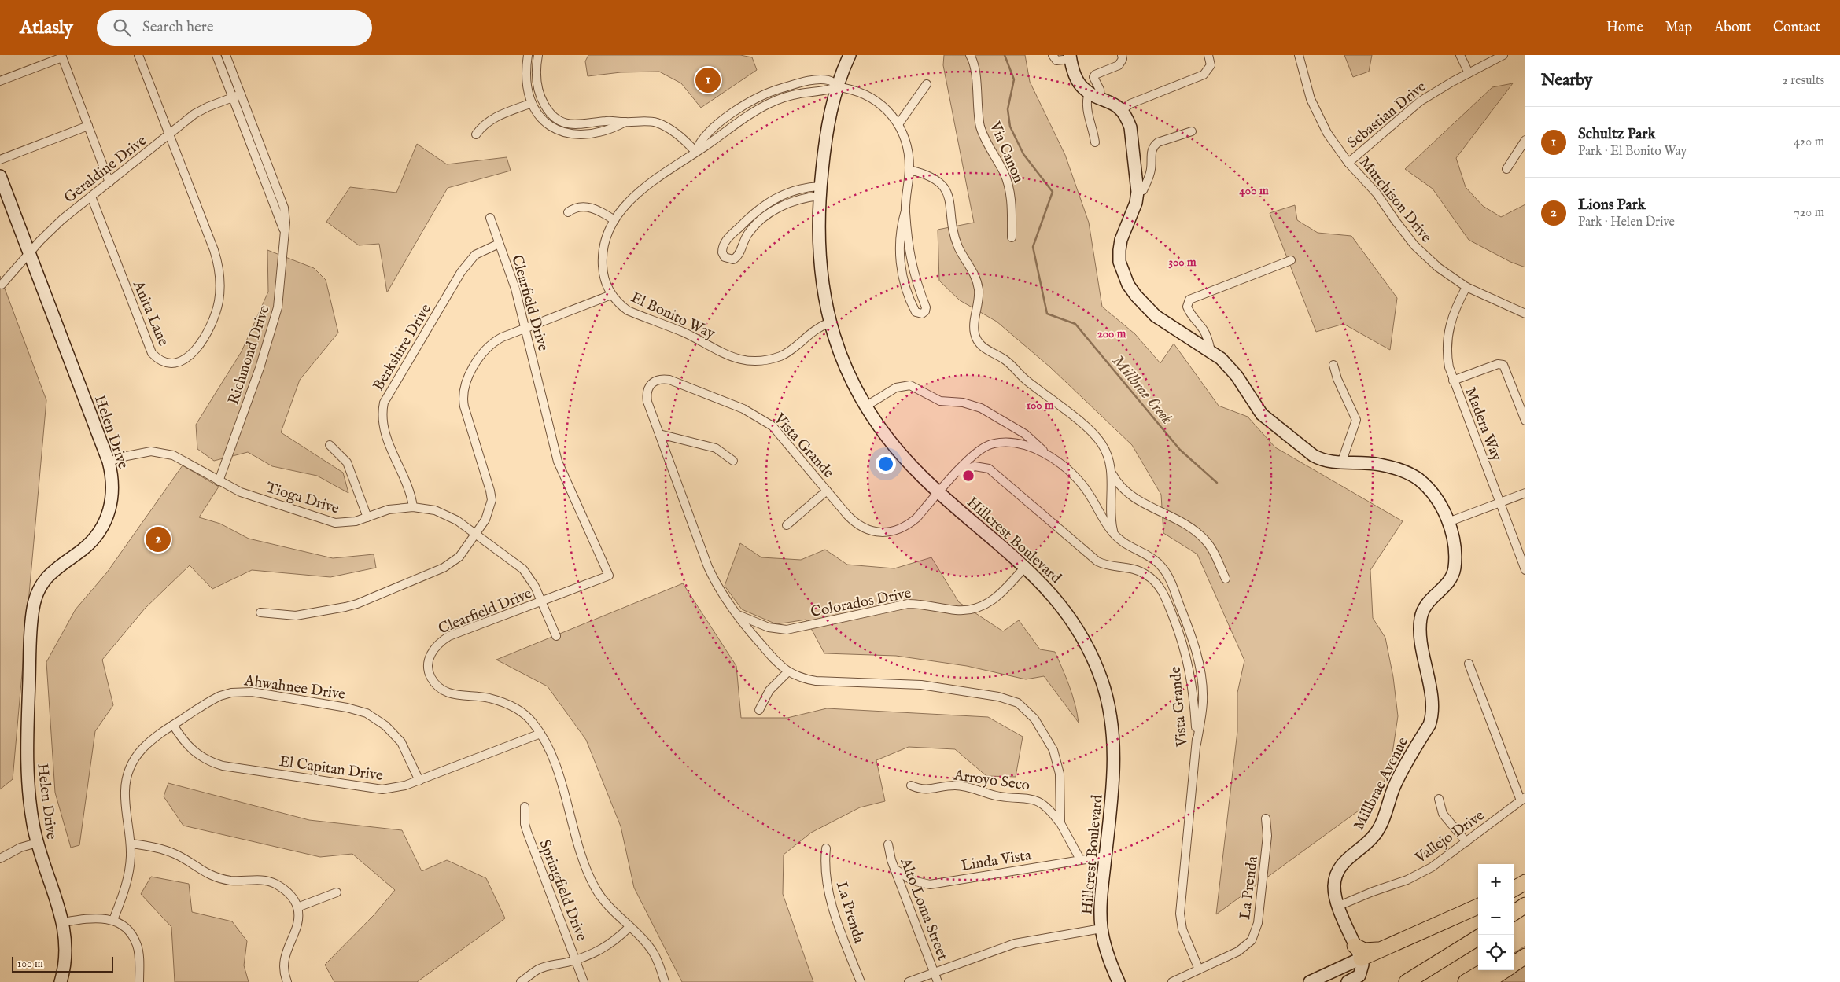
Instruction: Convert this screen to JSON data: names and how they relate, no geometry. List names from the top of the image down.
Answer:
{
  "streets": {
    "street": [
      "Sebastian Drive",
      "Via Canon",
      "Geraldine Drive",
      "Murchison Drive",
      "Clearfield Drive",
      "Anita Lane",
      "El Bonito Way",
      "Berkshire Drive",
      "Richmond Drive",
      "Madera Way",
      "Helen Drive",
      "Vista Grande",
      "Tioga Drive",
      "Hillcrest Boulevard",
      "Colorados Drive",
      "Ahwahnee Drive",
      "El Capitan Drive",
      "Arroyo Seco",
      "Millbrae Avenue",
      "Vallejo Drive",
      "Linda Vista",
      "La Prenda",
      "Springfield Drive",
      "Alto Loma Street"
    ]
  },
  "crossings": [
    ["Sebastian Drive", "Murchison Drive"],
    ["Geraldine Drive", "Anita Lane"],
    ["Geraldine Drive", "Richmond Drive"],
    ["Geraldine Drive", "Helen Drive"],
    ["Murchison Drive", "Madera Way"],
    ["Clearfield Drive", "Berkshire Drive"],
    ["Clearfield Drive", "Tioga Drive"],
    ["Clearfield Drive", "El Capitan Drive"],
    ["El Bonito Way", "Hillcrest Boulevard"],
    ["Berkshire Drive", "Tioga Drive"],
    ["Richmond Drive", "Tioga Drive"],
    ["Helen Drive", "Tioga Drive"],
    ["Vista Grande", "Hillcrest Boulevard"],
    ["Vista Grande", "Colorados Drive"],
    ["Vista Grande", "Arroyo Seco"],
    ["Vista Grande", "Linda Vista"],
    ["Vista Grande", "La Prenda"],
    ["Hillcrest Boulevard", "Colorados Drive"],
    ["Hillcrest Boulevard", "Linda Vista"],
    ["Ahwahnee Drive", "El Capitan Drive"],
    ["Millbrae Avenue", "Vallejo Drive"],
    ["Linda Vista", "Alto Loma Street"]
  ],
  "water": ["Millbrae Creek"],
  "scale_bar": "100 m",
  "page": {
    "header": "Atlasly",
    "search": "Search here",
    "nav": [
      "Home",
      "Map",
      "About",
      "Contact"
    ],
    "heading": ["Nearby", "2 results"],
    "pins": ["1", "2"],
    "list": [
      {
        "mark": "1",
        "name": "Schultz Park",
        "note": "Park · El Bonito Way",
        "value": "420 m"
      },
      {
        "mark": "2",
        "name": "Lions Park",
        "note": "Park · Helen Drive",
        "value": "720 m"
      }
    ],
    "map_buttons": ["+", "−"],
    "scale": "100 m"
  },
  "rings": [
    "400 m",
    "300 m",
    "200 m",
    "100 m"
  ]
}
